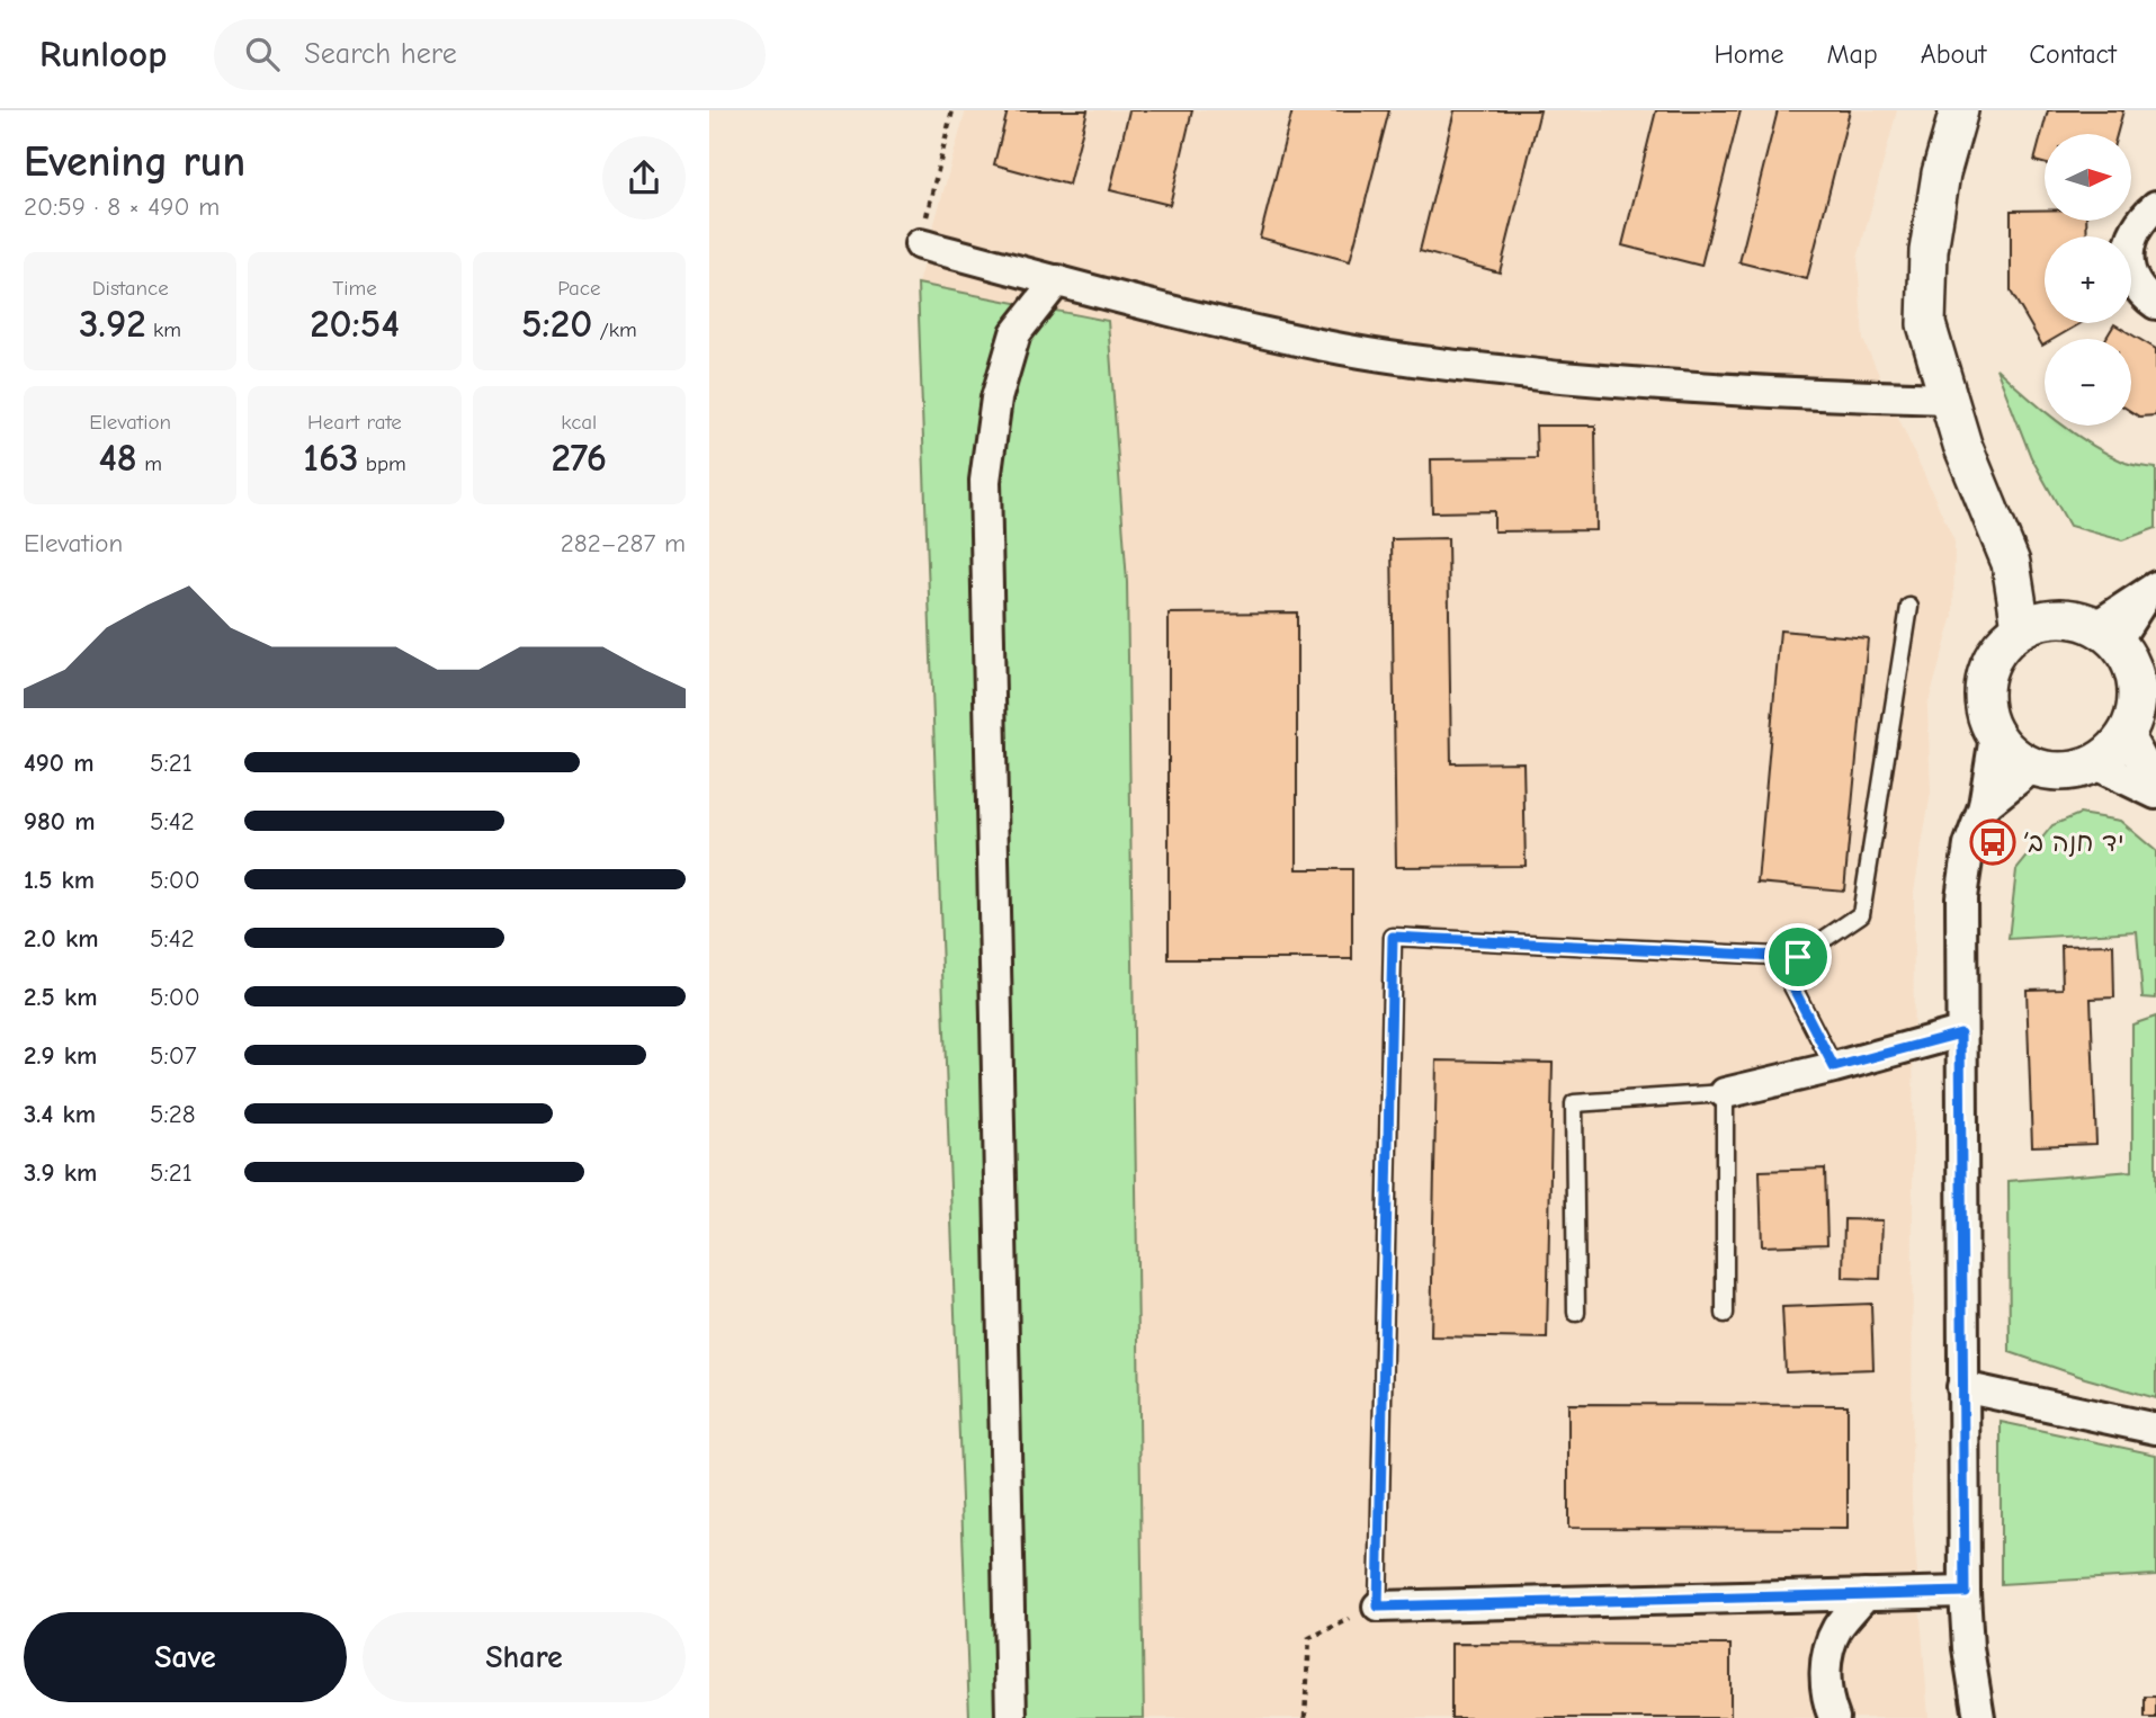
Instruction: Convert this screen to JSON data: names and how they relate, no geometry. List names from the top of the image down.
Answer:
{
  "places": {
    "bus stop": ["יד חנה ב׳"]
  },
  "north": "right",
  "page": {
    "header": "Runloop",
    "search": "Search here",
    "nav": [
      "Home",
      "Map",
      "About",
      "Contact"
    ],
    "heading": ["Evening run", "20:59 · 8 × 490 m"],
    "map_buttons": ["+", "−"],
    "stats": [
      ["Distance", "3.92 km"],
      ["Time", "20:54"],
      ["Pace", "5:20 /km"],
      ["Elevation", "48 m"],
      ["Heart rate", "163 bpm"],
      ["kcal", "276"]
    ],
    "chart": ["Elevation", "282–287 m"],
    "list": [
      {
        "name": "490 m",
        "note": "5:21"
      },
      {
        "name": "980 m",
        "note": "5:42"
      },
      {
        "name": "1.5 km",
        "note": "5:00"
      },
      {
        "name": "2.0 km",
        "note": "5:42"
      },
      {
        "name": "2.5 km",
        "note": "5:00"
      },
      {
        "name": "2.9 km",
        "note": "5:07"
      },
      {
        "name": "3.4 km",
        "note": "5:28"
      },
      {
        "name": "3.9 km",
        "note": "5:21"
      }
    ],
    "buttons": ["Save", "Share"]
  }
}
